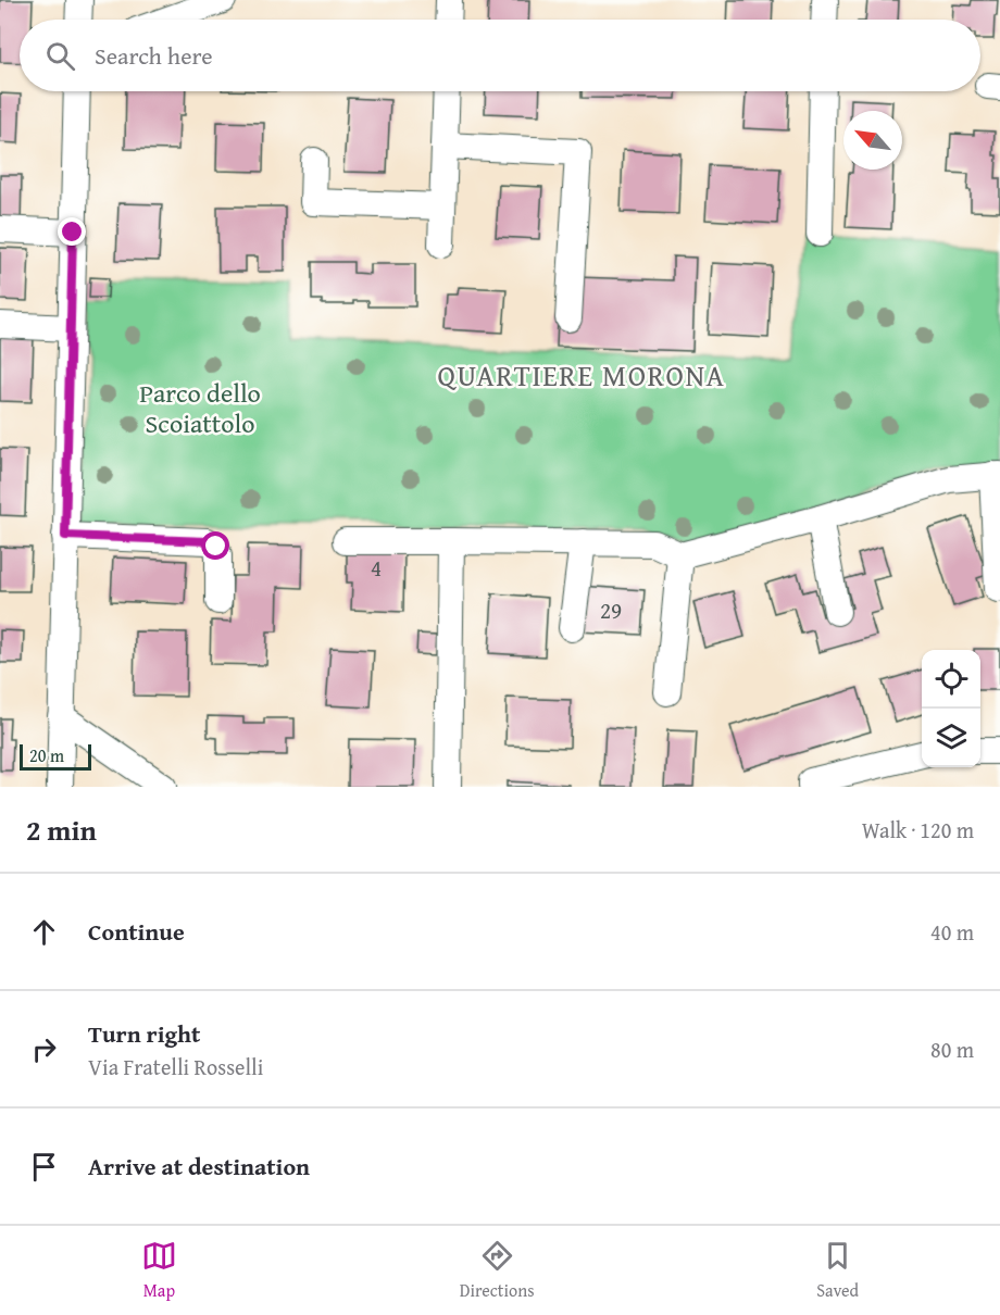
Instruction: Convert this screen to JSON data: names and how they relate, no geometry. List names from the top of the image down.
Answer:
{
  "districts": ["QUARTIERE MORONA"],
  "parks": ["Parco dello Scoiattolo"],
  "house_numbers": ["4", "29"],
  "scale_bar": "20 m",
  "north": "top left",
  "page": {
    "search": "Search here",
    "scale": "20 m",
    "heading": ["2 min", "Walk · 120 m"],
    "list": [
      ["Continue", "40 m"],
      ["Turn right", "Via Fratelli Rosselli", "80 m"],
      "Arrive at destination"
    ],
    "nav": ["Map", "Directions", "Saved"]
  }
}
